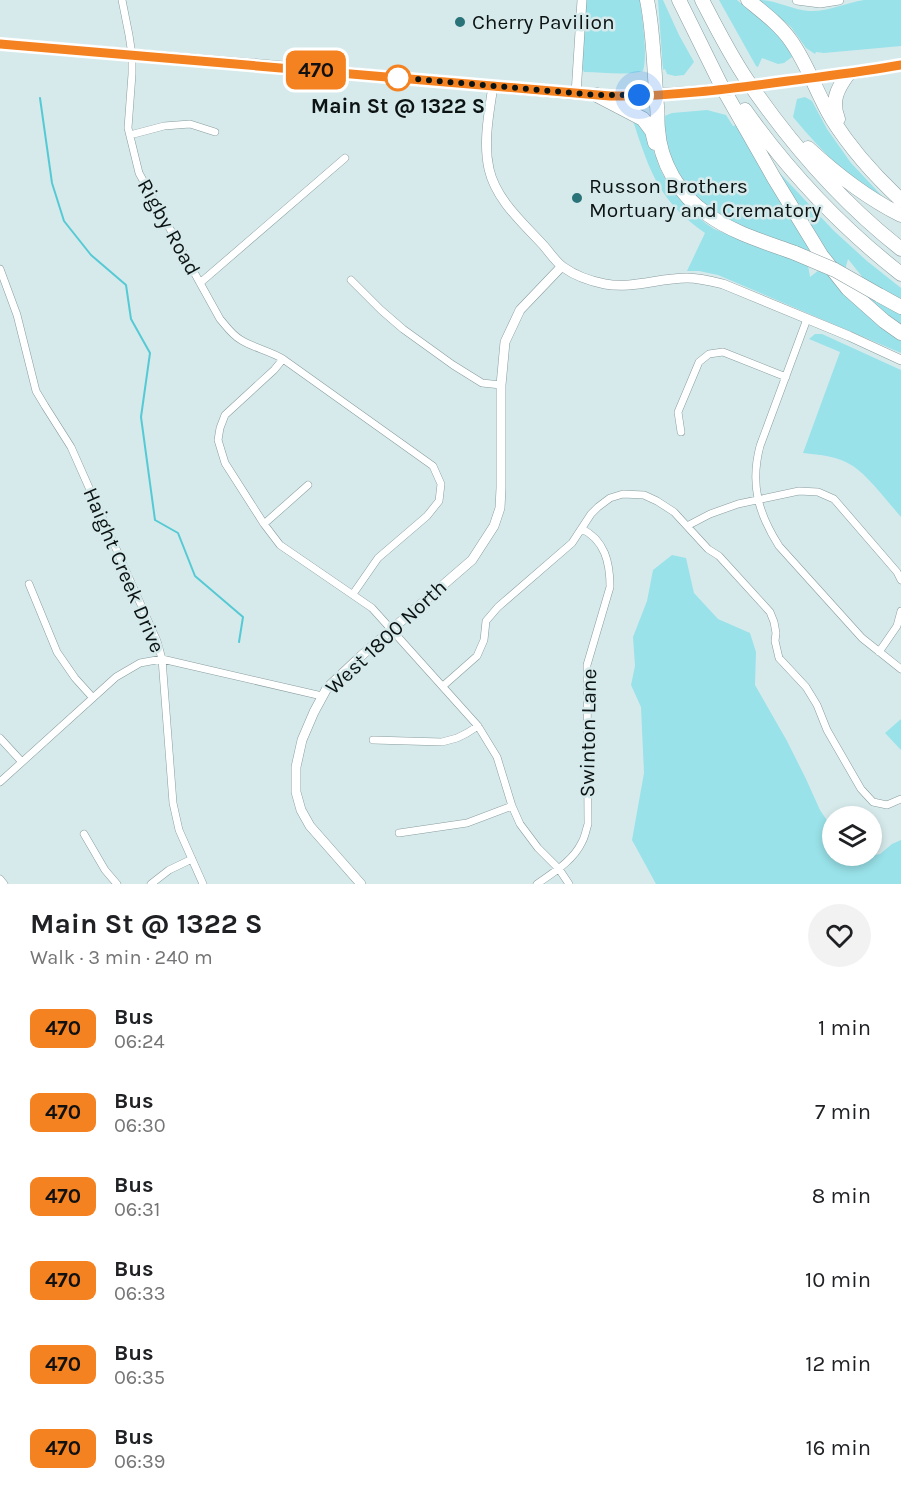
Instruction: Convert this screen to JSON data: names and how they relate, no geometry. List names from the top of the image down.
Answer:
{
  "streets": {
    "street": [
      "Rigby Road",
      "Haight Creek Drive",
      "West 1800 North",
      "Swinton Lane"
    ]
  },
  "places": ["Cherry Pavilion", "Main St @ 1322 S", "Russon Brothers Mortuary and Crematory"],
  "lines": ["bus line 470"],
  "page": {
    "on_map": "470",
    "heading": ["Main St @ 1322 S", "Walk · 3 min · 240 m"],
    "list": [
      {
        "mark": "470",
        "name": "Bus",
        "note": "06:24",
        "value": "1 min"
      },
      {
        "mark": "470",
        "name": "Bus",
        "note": "06:30",
        "value": "7 min"
      },
      {
        "mark": "470",
        "name": "Bus",
        "note": "06:31",
        "value": "8 min"
      },
      {
        "mark": "470",
        "name": "Bus",
        "note": "06:33",
        "value": "10 min"
      },
      {
        "mark": "470",
        "name": "Bus",
        "note": "06:35",
        "value": "12 min"
      },
      {
        "mark": "470",
        "name": "Bus",
        "note": "06:39",
        "value": "16 min"
      }
    ]
  }
}
